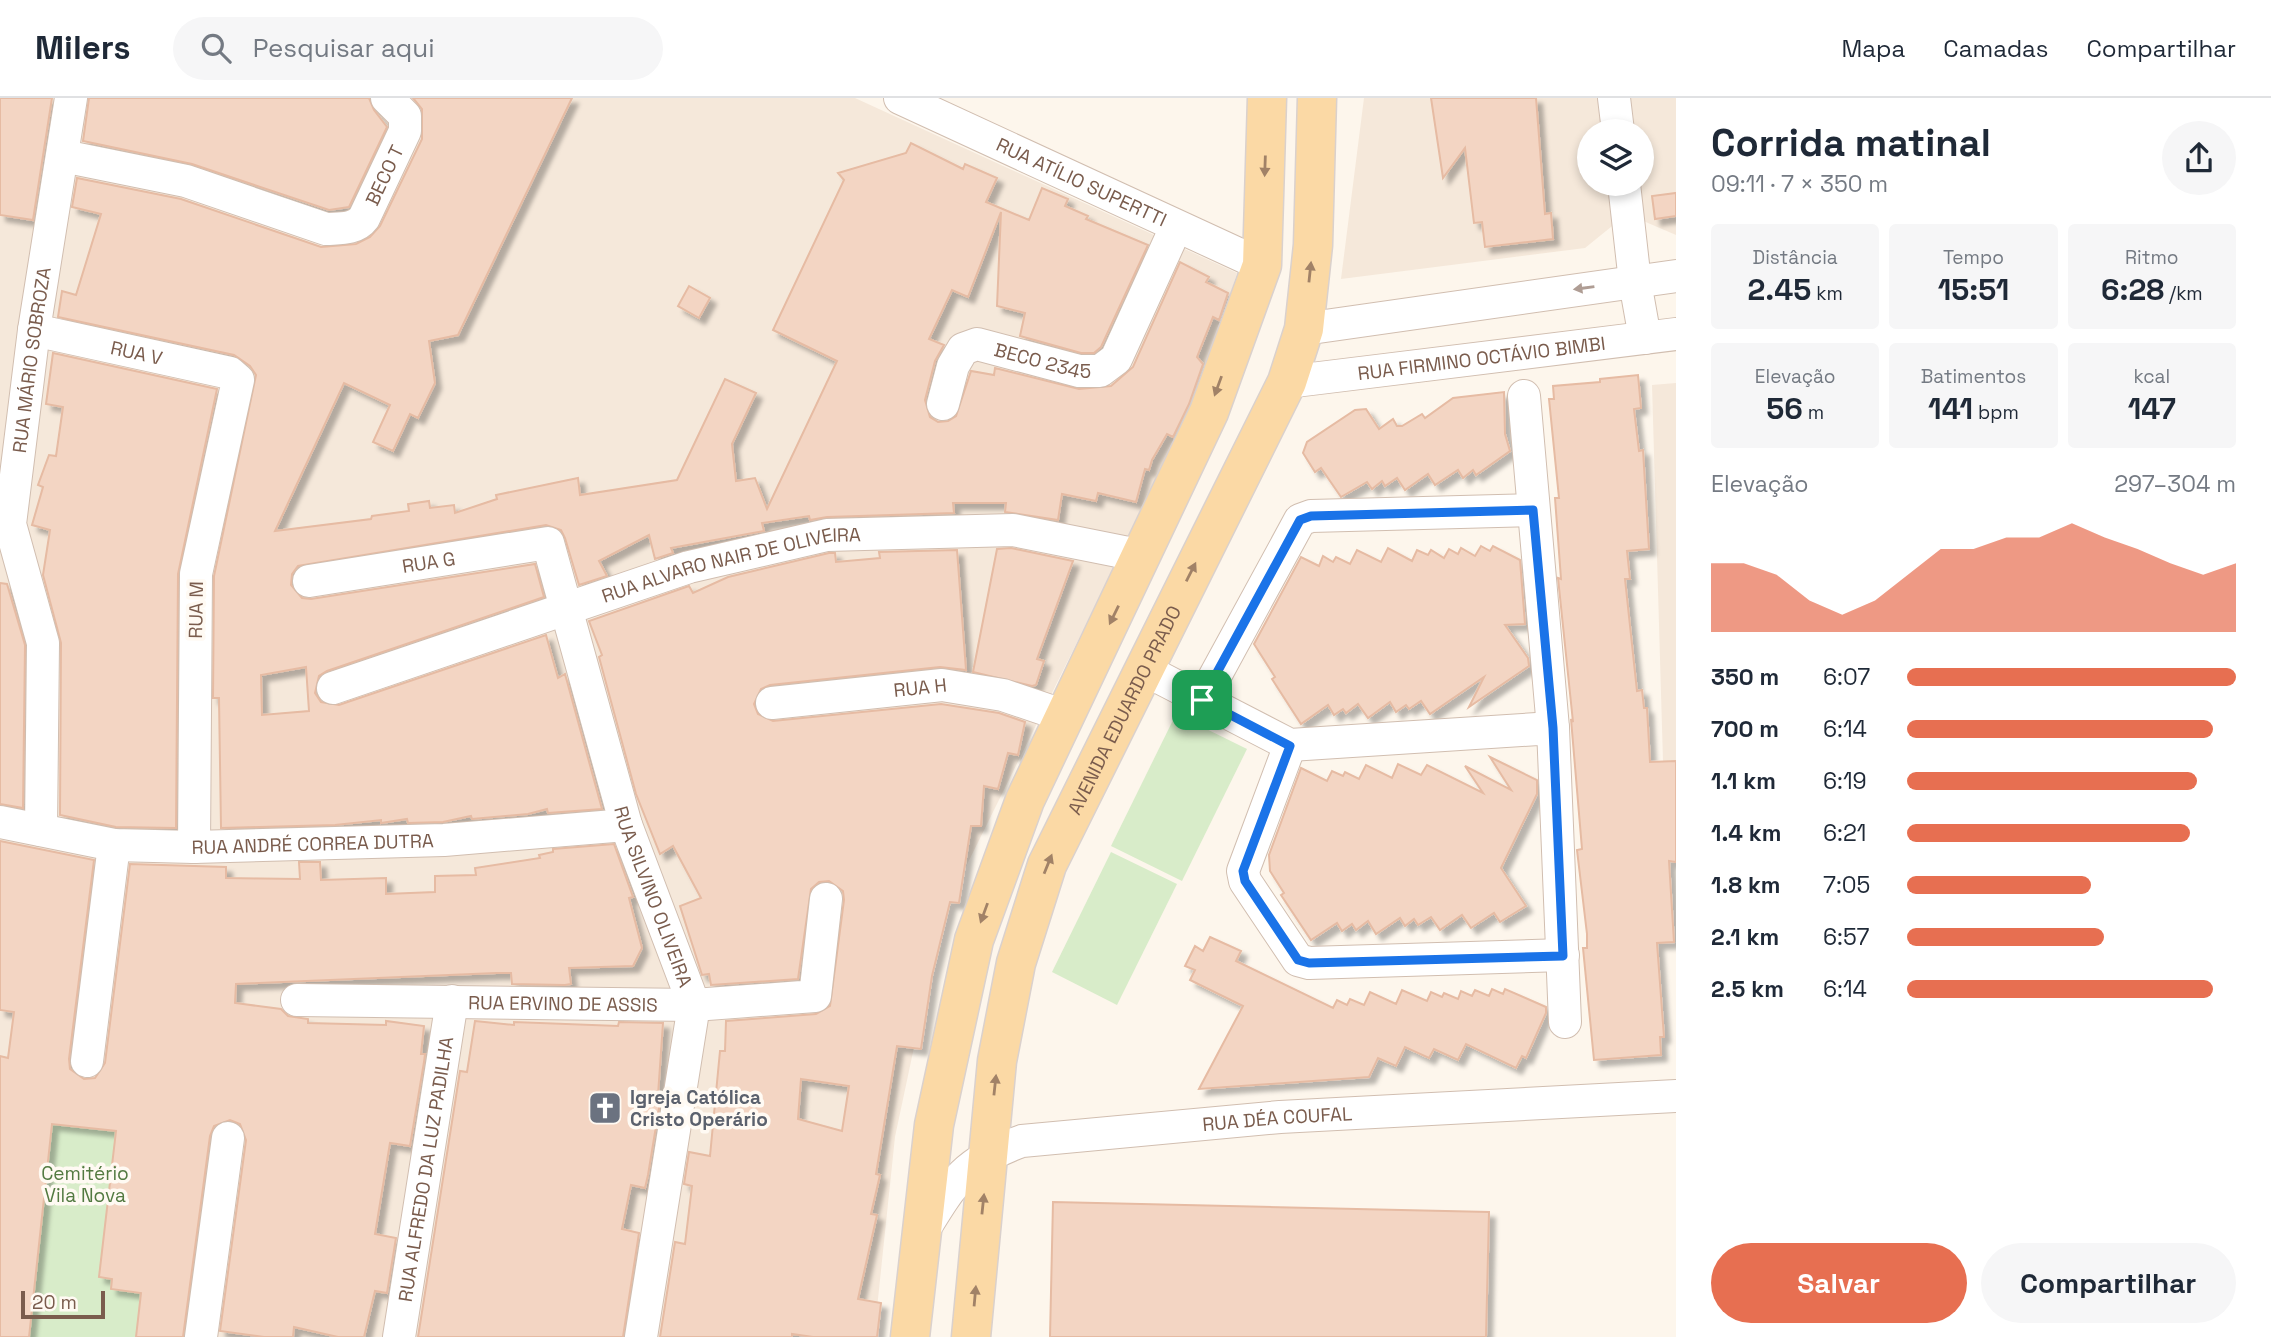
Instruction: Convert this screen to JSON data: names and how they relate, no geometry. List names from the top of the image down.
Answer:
{
  "streets": {
    "main road": ["AVENIDA EDUARDO PRADO"],
    "street": [
      "BECO T",
      "RUA ATÍLIO SUPERTTI",
      "RUA V",
      "RUA FIRMINO OCTÁVIO BIMBI",
      "BECO 2345",
      "RUA MÁRIO SOBROZA",
      "RUA G",
      "RUA ALVARO NAIR DE OLIVEIRA",
      "RUA M",
      "RUA H",
      "RUA ANDRÉ CORREA DUTRA",
      "RUA SILVINO OLIVEIRA",
      "RUA ERVINO DE ASSIS",
      "RUA DÉA COUFAL",
      "RUA ALFREDO DA LUZ PADILHA"
    ]
  },
  "crossings": [
    ["BECO T", "RUA MÁRIO SOBROZA"],
    ["RUA ATÍLIO SUPERTTI", "BECO 2345"],
    ["RUA V", "RUA MÁRIO SOBROZA"],
    ["RUA V", "RUA M"],
    ["RUA FIRMINO OCTÁVIO BIMBI", "AVENIDA EDUARDO PRADO"],
    ["RUA MÁRIO SOBROZA", "RUA ANDRÉ CORREA DUTRA"],
    ["RUA G", "RUA SILVINO OLIVEIRA"],
    ["RUA ALVARO NAIR DE OLIVEIRA", "RUA SILVINO OLIVEIRA"],
    ["RUA M", "RUA ANDRÉ CORREA DUTRA"],
    ["AVENIDA EDUARDO PRADO", "RUA DÉA COUFAL"],
    ["RUA ANDRÉ CORREA DUTRA", "RUA SILVINO OLIVEIRA"],
    ["RUA SILVINO OLIVEIRA", "RUA ERVINO DE ASSIS"],
    ["RUA ERVINO DE ASSIS", "RUA ALFREDO DA LUZ PADILHA"]
  ],
  "parks": ["Cemitério Vila Nova"],
  "places": {
    "church": ["Igreja Católica Cristo Operário"]
  },
  "scale_bar": "20 m",
  "page": {
    "header": "Milers",
    "search": "Pesquisar aqui",
    "nav": ["Mapa", "Camadas", "Compartilhar"],
    "heading": ["Corrida matinal", "09:11 · 7 × 350 m"],
    "stats": [
      ["Distância", "2.45 km"],
      ["Tempo", "15:51"],
      ["Ritmo", "6:28 /km"],
      ["Elevação", "56 m"],
      ["Batimentos", "141 bpm"],
      ["kcal", "147"]
    ],
    "chart": ["Elevação", "297–304 m"],
    "list": [
      {
        "name": "350 m",
        "note": "6:07"
      },
      {
        "name": "700 m",
        "note": "6:14"
      },
      {
        "name": "1.1 km",
        "note": "6:19"
      },
      {
        "name": "1.4 km",
        "note": "6:21"
      },
      {
        "name": "1.8 km",
        "note": "7:05"
      },
      {
        "name": "2.1 km",
        "note": "6:57"
      },
      {
        "name": "2.5 km",
        "note": "6:14"
      }
    ],
    "buttons": ["Salvar", "Compartilhar"],
    "scale": "20 m"
  }
}
